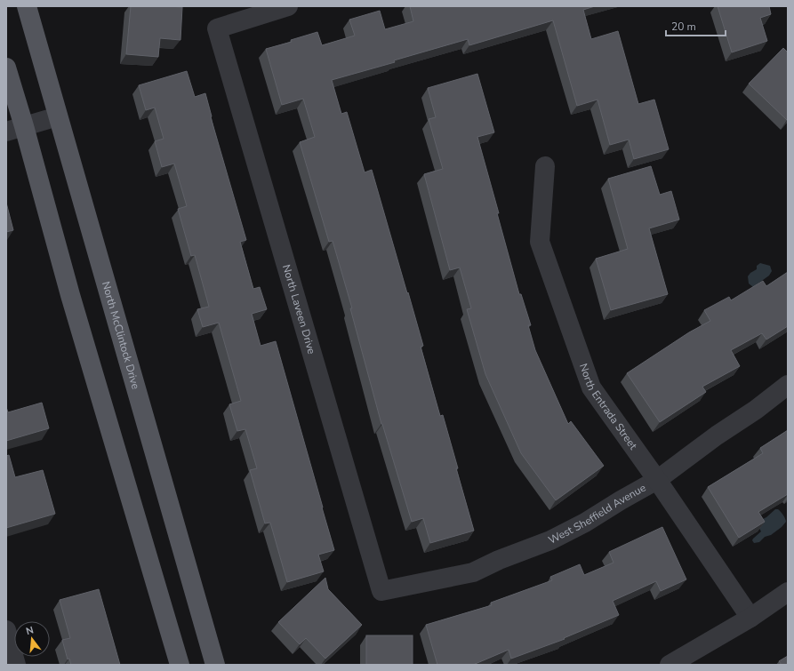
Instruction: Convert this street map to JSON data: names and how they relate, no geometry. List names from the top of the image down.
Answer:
{
  "streets": {
    "main road": ["North McClintock Drive"],
    "street": ["North Laveen Drive", "North Entrada Street", "West Sheffield Avenue"]
  },
  "crossings": [
    ["North Laveen Drive", "West Sheffield Avenue"],
    ["North Entrada Street", "West Sheffield Avenue"]
  ],
  "scale_bar": "20 m",
  "north": "top"
}
